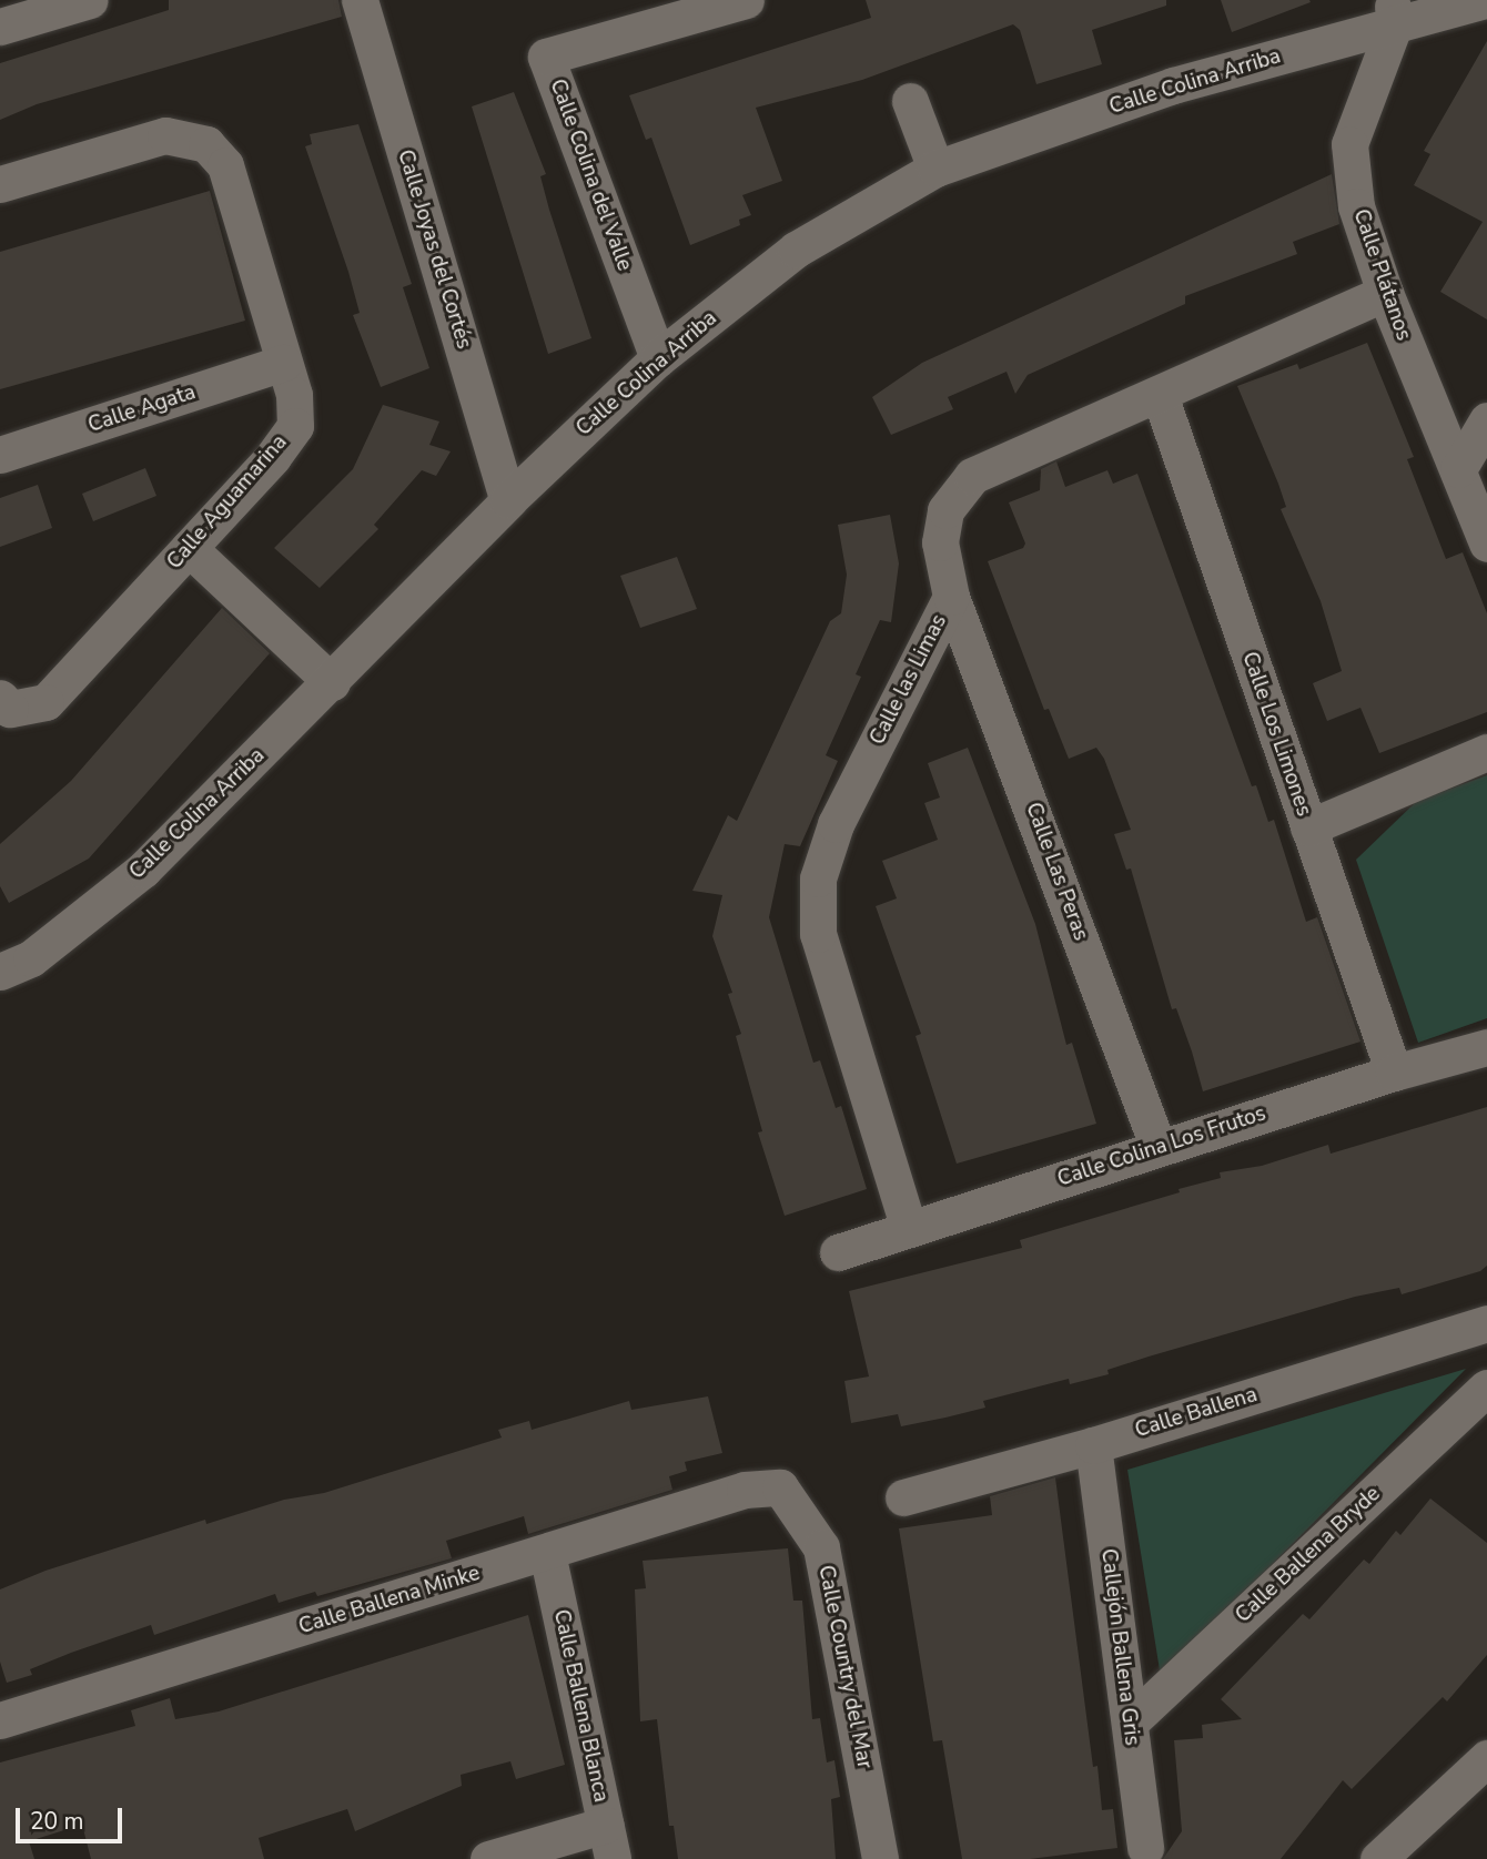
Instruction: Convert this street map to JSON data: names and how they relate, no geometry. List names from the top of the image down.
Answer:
{
  "streets": {
    "street": [
      "Calle Colina Arriba",
      "Calle Colina del Valle",
      "Calle Joyas del Cortés",
      "Calle Plátanos",
      "Calle Agata",
      "Calle Aguamarina",
      "Calle las Limas",
      "Calle Los Limones",
      "Calle Las Peras",
      "Calle Colina Los Frutos",
      "Calle Ballena",
      "Calle Ballena Bryde",
      "Calle Ballena Minke",
      "Callejón Ballena Gris",
      "Calle Country del Mar",
      "Calle Ballena Blanca"
    ]
  },
  "crossings": [
    ["Calle Colina Arriba", "Calle Colina del Valle"],
    ["Calle Colina Arriba", "Calle Joyas del Cortés"],
    ["Calle Colina Arriba", "Calle Plátanos"],
    ["Calle Plátanos", "Calle las Limas"],
    ["Calle Agata", "Calle Aguamarina"],
    ["Calle las Limas", "Calle Los Limones"],
    ["Calle las Limas", "Calle Las Peras"],
    ["Calle las Limas", "Calle Colina Los Frutos"],
    ["Calle Los Limones", "Calle Colina Los Frutos"],
    ["Calle Las Peras", "Calle Colina Los Frutos"],
    ["Calle Ballena", "Callejón Ballena Gris"],
    ["Calle Ballena Bryde", "Callejón Ballena Gris"],
    ["Calle Ballena Minke", "Calle Country del Mar"],
    ["Calle Ballena Minke", "Calle Ballena Blanca"]
  ],
  "scale_bar": "20 m"
}
